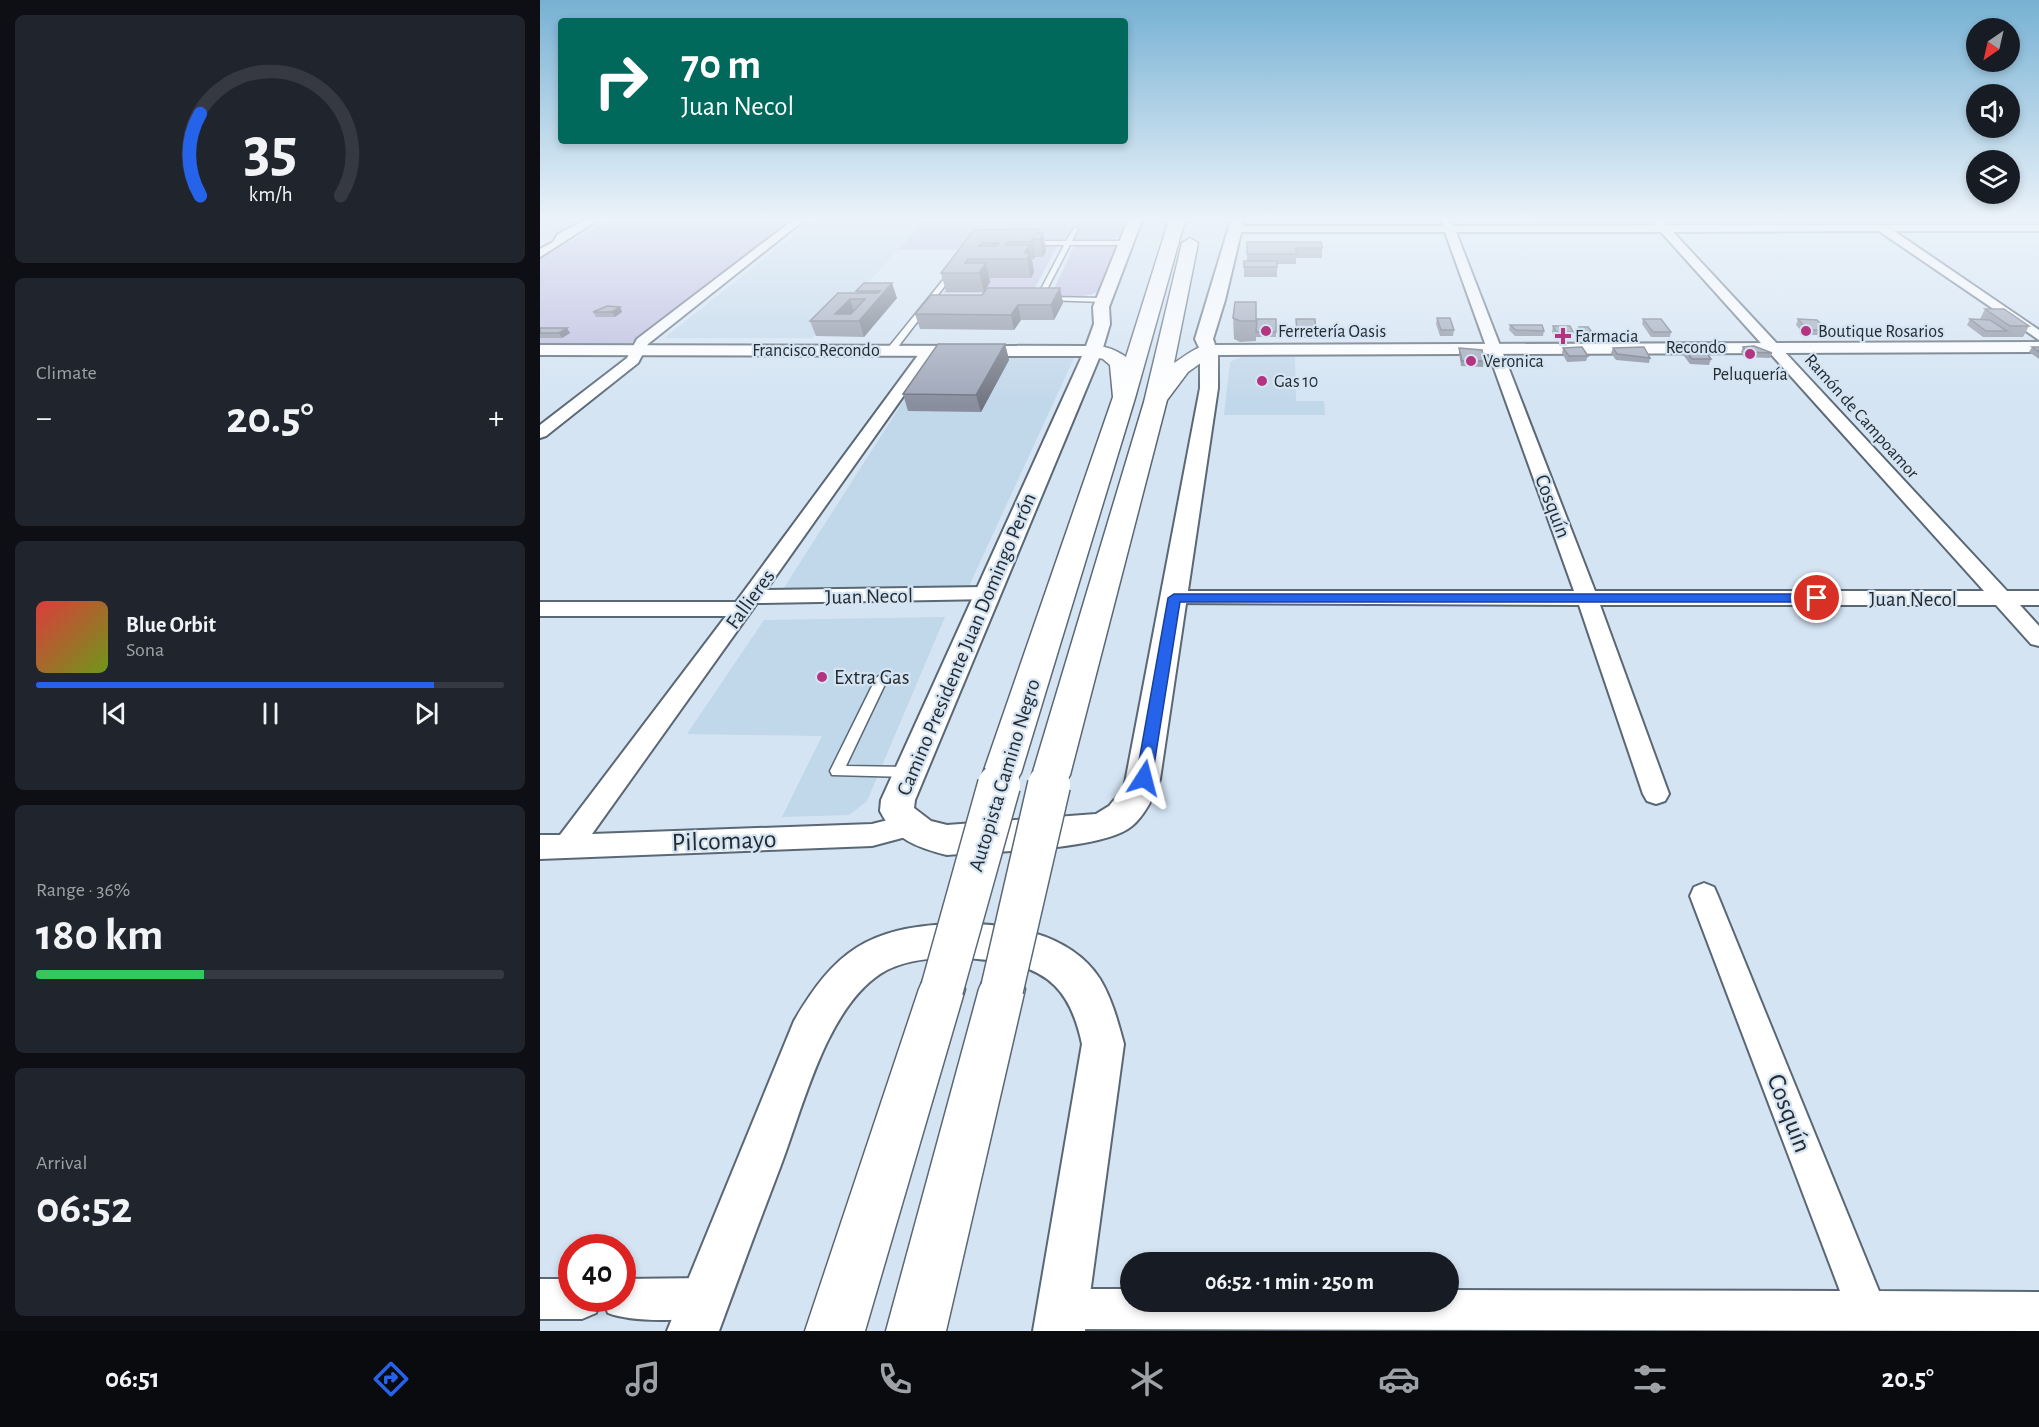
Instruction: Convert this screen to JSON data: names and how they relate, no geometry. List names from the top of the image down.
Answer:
{
  "streets": {
    "highway": ["Autopista Camino Negro"],
    "street": [
      "Recondo",
      "Francisco Recondo",
      "Ramón de Campoamor",
      "Cosquín",
      "Juan Necol",
      "Fallieres",
      "Camino Presidente Juan Domingo Perón",
      "Pilcomayo"
    ]
  },
  "crossings": [
    ["Recondo", "Ramón de Campoamor"],
    ["Recondo", "Cosquín"],
    ["Recondo", "Camino Presidente Juan Domingo Perón"],
    ["Francisco Recondo", "Fallieres"],
    ["Francisco Recondo", "Camino Presidente Juan Domingo Perón"],
    ["Ramón de Campoamor", "Juan Necol"],
    ["Cosquín", "Juan Necol"],
    ["Juan Necol", "Fallieres"],
    ["Juan Necol", "Camino Presidente Juan Domingo Perón"],
    ["Fallieres", "Pilcomayo"],
    ["Camino Presidente Juan Domingo Perón", "Pilcomayo"]
  ],
  "places": {
    "other": [
      "Ferretería Oasis",
      "Boutique Rosarios",
      "Peluquería",
      "Veronica",
      "Gas 10",
      "Extra Gas"
    ],
    "health": ["Farmacia"]
  },
  "north": "bottom left",
  "page": {
    "turn": ["70 m", "Juan Necol"],
    "tile": [
      "Climate",
      ["Range · 36%", "180 km"],
      ["Arrival", "06:52"]
    ],
    "heat": ["−", "20.5°", "+"],
    "song": ["Blue Orbit", "Sona"],
    "limit": "40",
    "trip": "06:52 · 1 min · 250 m",
    "tabs": ["06:51", "20.5°"],
    "gauge": ["35", "km/h"]
  }
}
